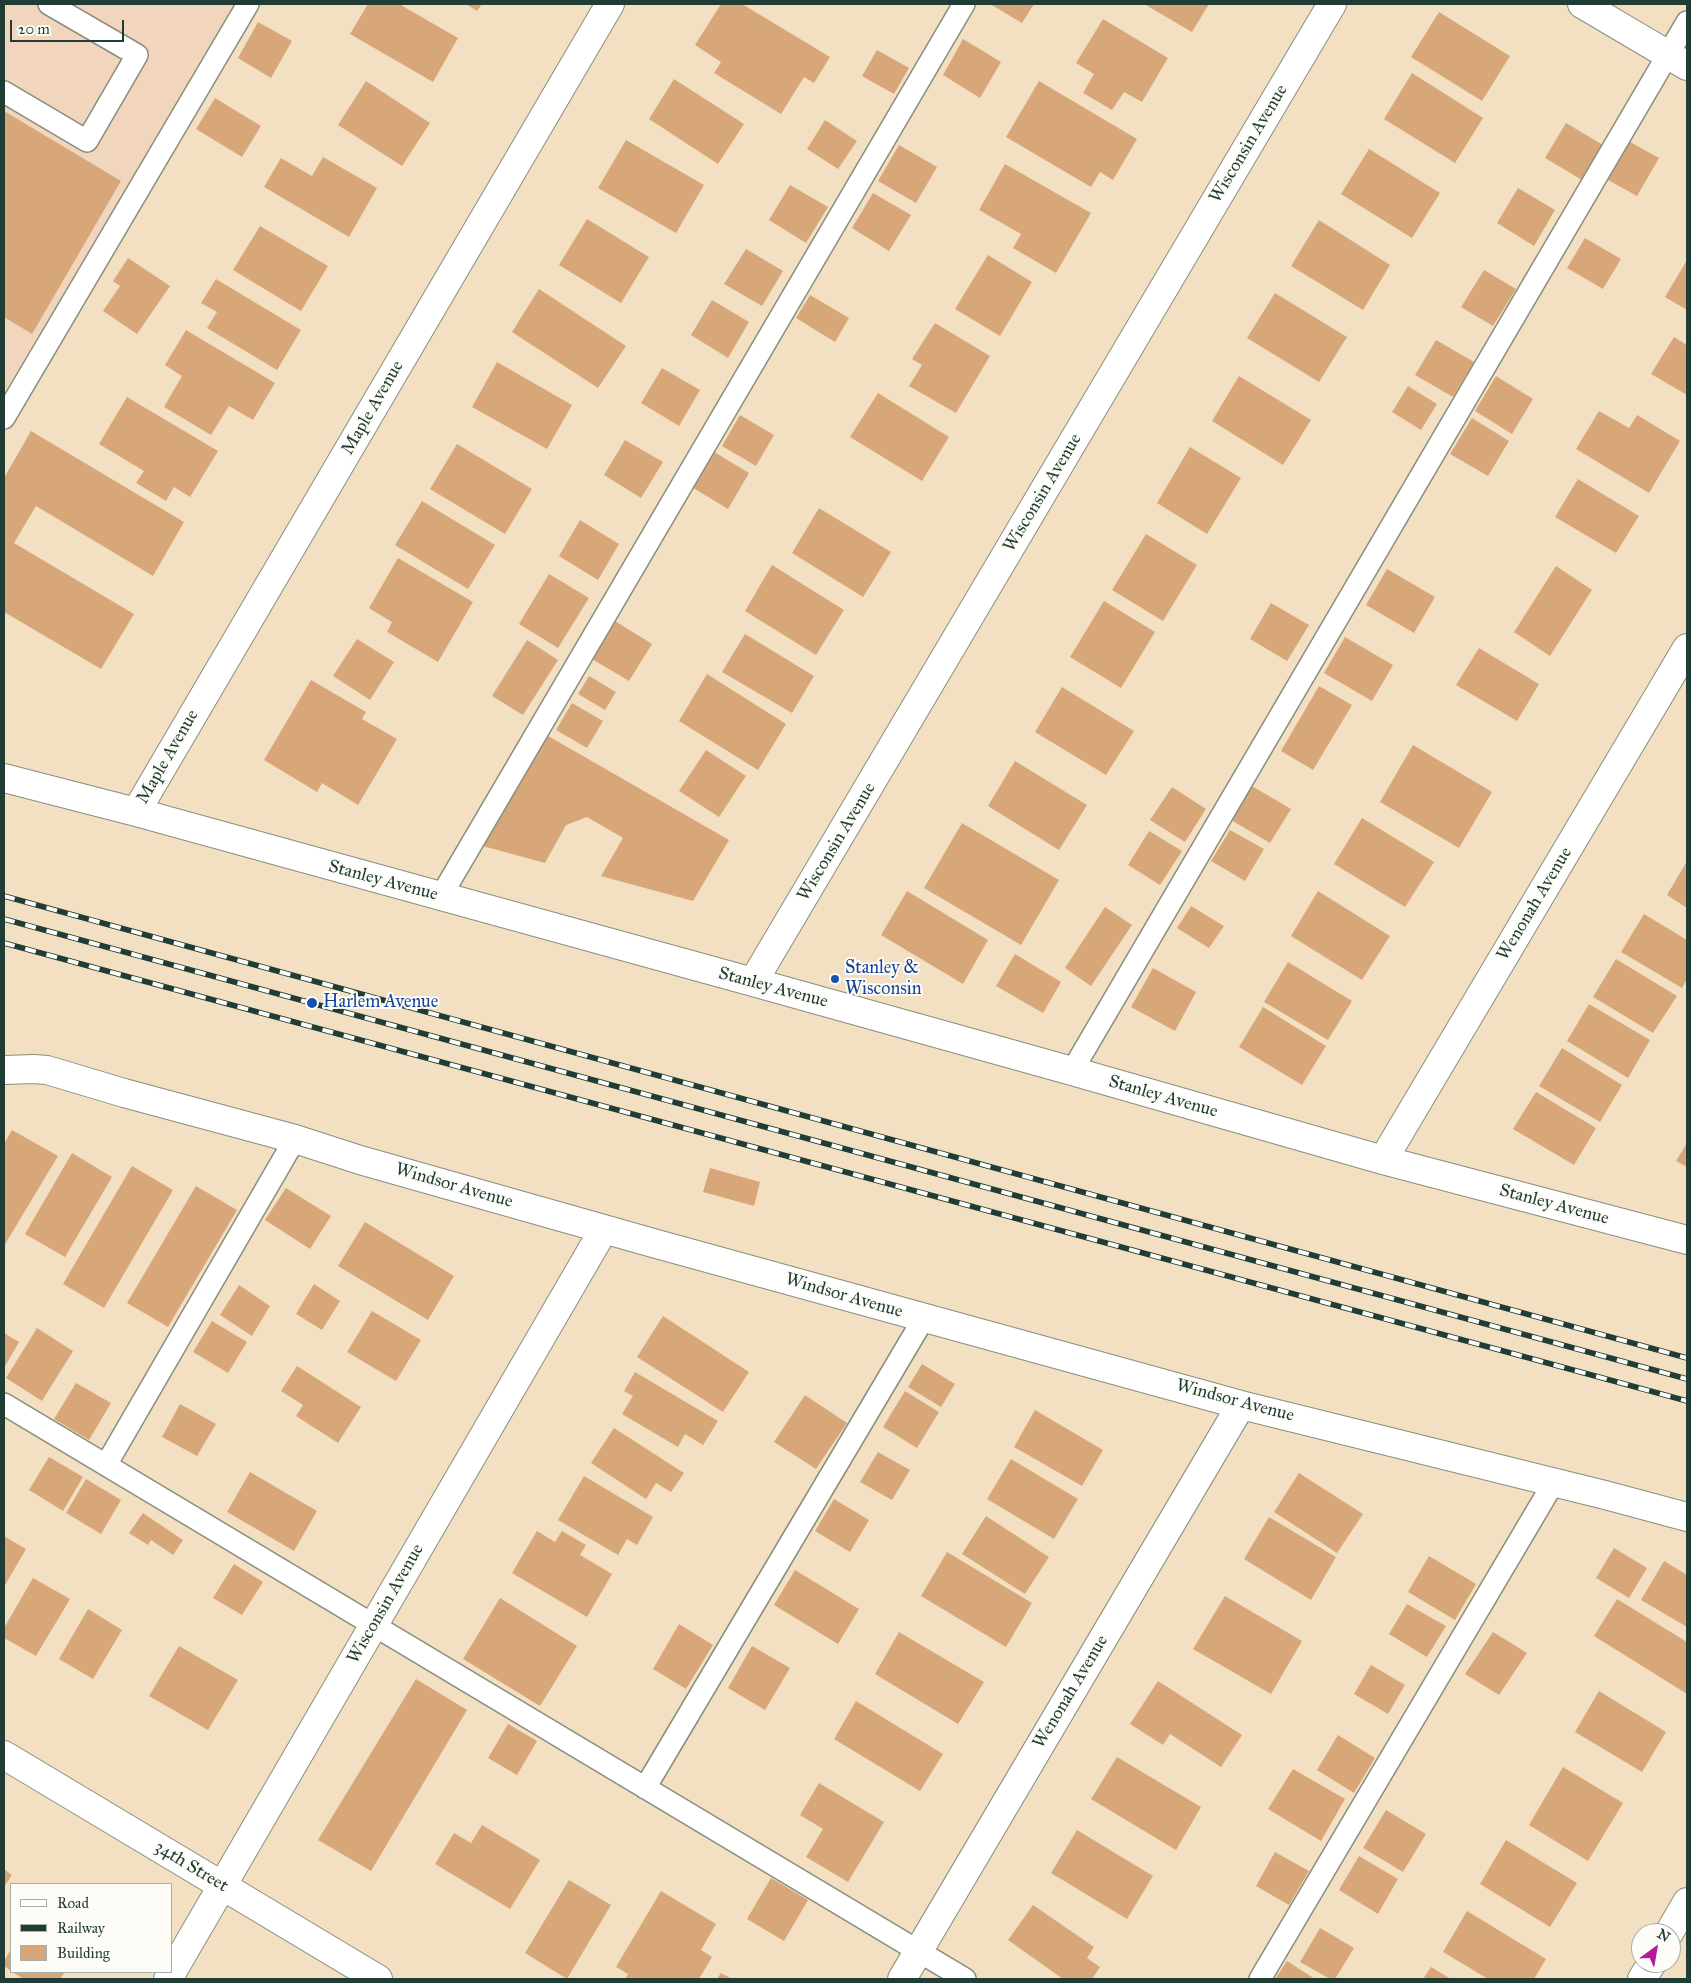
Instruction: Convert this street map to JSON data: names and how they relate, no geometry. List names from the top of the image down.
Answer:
{
  "streets": {
    "street": [
      "Wisconsin Avenue",
      "Maple Avenue",
      "Stanley Avenue",
      "Wenonah Avenue",
      "Windsor Avenue",
      "34th Street"
    ]
  },
  "crossings": [
    ["Wisconsin Avenue", "Stanley Avenue"],
    ["Wisconsin Avenue", "Windsor Avenue"],
    ["Wisconsin Avenue", "34th Street"],
    ["Maple Avenue", "Stanley Avenue"],
    ["Stanley Avenue", "Wenonah Avenue"],
    ["Wenonah Avenue", "Windsor Avenue"]
  ],
  "places": ["Stanley & Wisconsin", "Harlem Avenue"],
  "legend": ["Road", "Railway", "Building"],
  "scale_bar": "20 m",
  "north": "top right"
}
